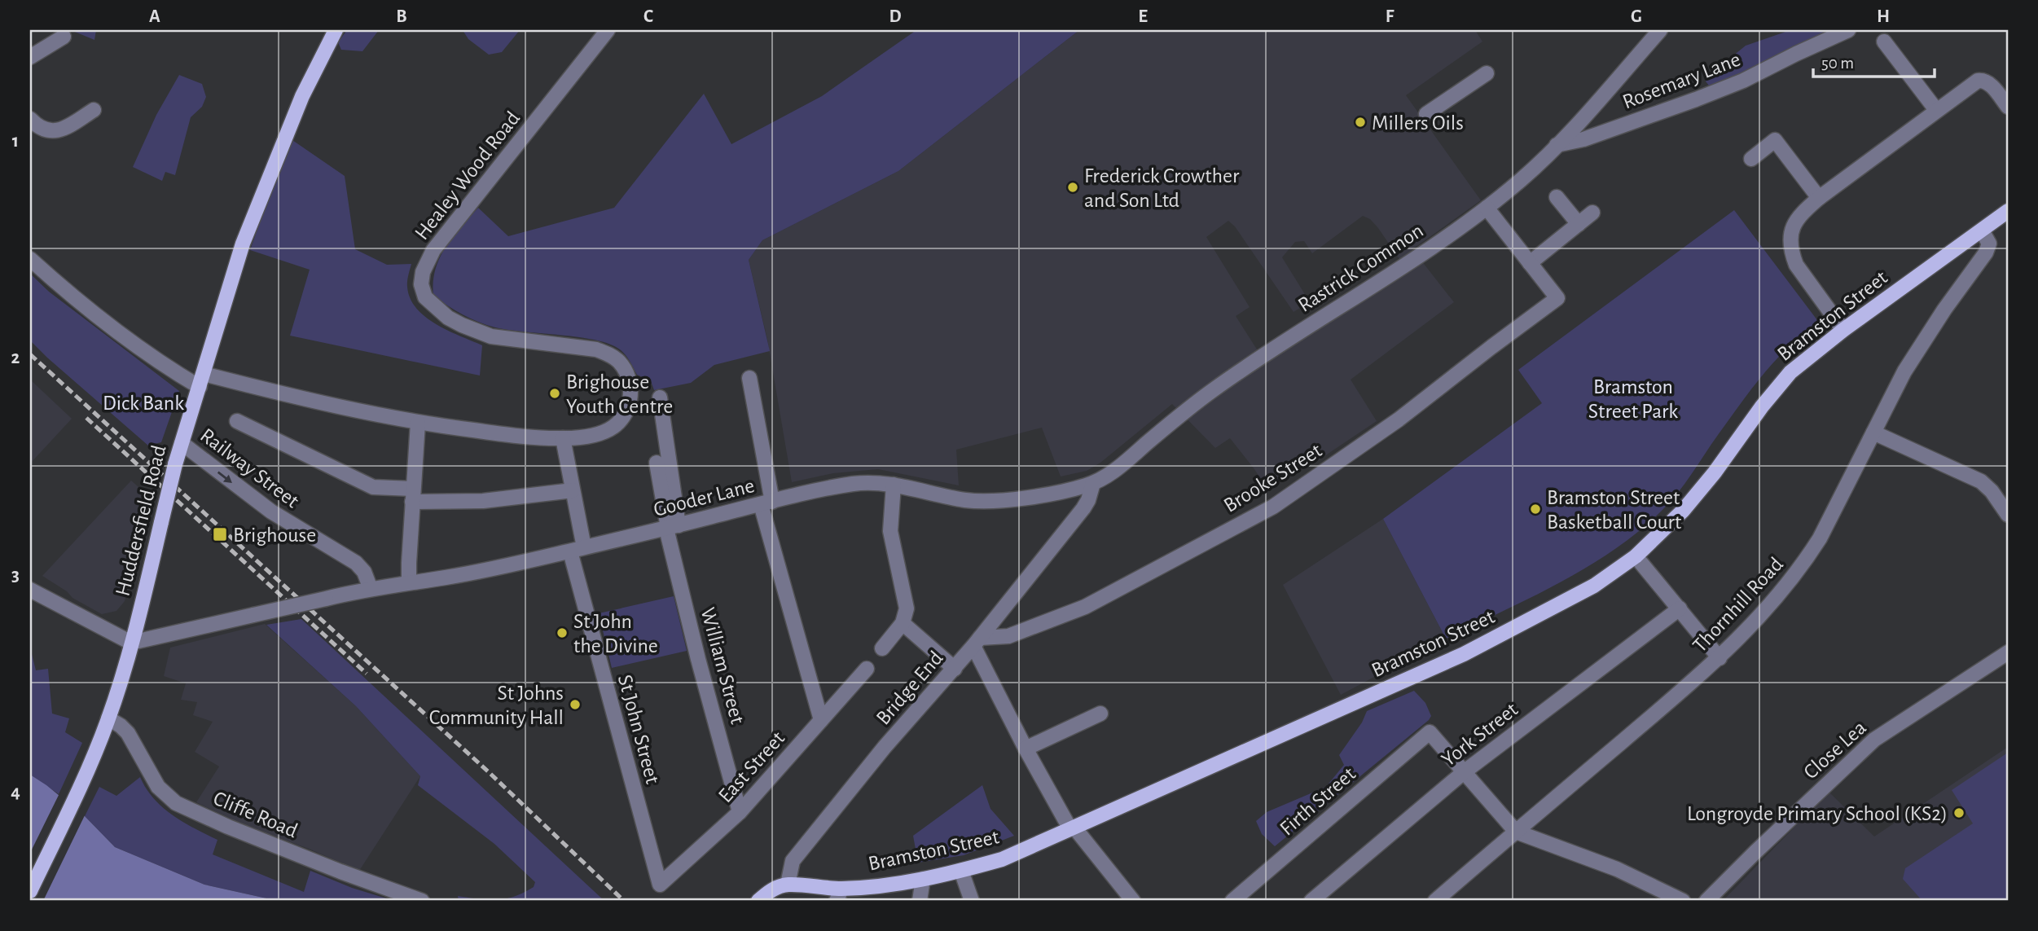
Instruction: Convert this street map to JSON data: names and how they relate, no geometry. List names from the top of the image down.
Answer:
{
  "streets": {
    "main road": ["Bramston Street", "Huddersfield Road"],
    "street": [
      "Rosemary Lane",
      "Healey Wood Road",
      "Rastrick Common",
      "Railway Street",
      "Brooke Street",
      "Gooder Lane",
      "Thornhill Road",
      "William Street",
      "Bridge End",
      "St John Street",
      "York Street",
      "Close Lea",
      "East Street",
      "Firth Street",
      "Cliffe Road"
    ]
  },
  "crossings": [
    ["Rosemary Lane", "Rastrick Common"],
    ["Healey Wood Road", "Huddersfield Road"],
    ["Healey Wood Road", "St John Street"],
    ["Rastrick Common", "Gooder Lane"],
    ["Rastrick Common", "Bridge End"],
    ["Bramston Street", "Thornhill Road"],
    ["Bramston Street", "Bridge End"],
    ["Railway Street", "Gooder Lane"],
    ["Railway Street", "Huddersfield Road"],
    ["Brooke Street", "Bridge End"],
    ["Gooder Lane", "Huddersfield Road"],
    ["Gooder Lane", "William Street"],
    ["Gooder Lane", "Bridge End"],
    ["Gooder Lane", "St John Street"],
    ["Huddersfield Road", "Cliffe Road"],
    ["William Street", "East Street"],
    ["St John Street", "East Street"],
    ["York Street", "Firth Street"]
  ],
  "parks": ["Bramston Street Park", "Dick Bank"],
  "places": {
    "other": [
      "Millers Oils",
      "Frederick Crowther and Son Ltd",
      "Brighouse Youth Centre",
      "Bramston Street Basketball Court",
      "St John the Divine",
      "St Johns Community Hall",
      "Longroyde Primary School (KS2)"
    ],
    "transit": ["Brighouse"]
  },
  "scale_bar": "50 m",
  "grid": {
    "columns": [
      "A",
      "B",
      "C",
      "D",
      "E",
      "F",
      "G",
      "H"
    ],
    "rows": [
      "1",
      "2",
      "3",
      "4"
    ]
  }
}
